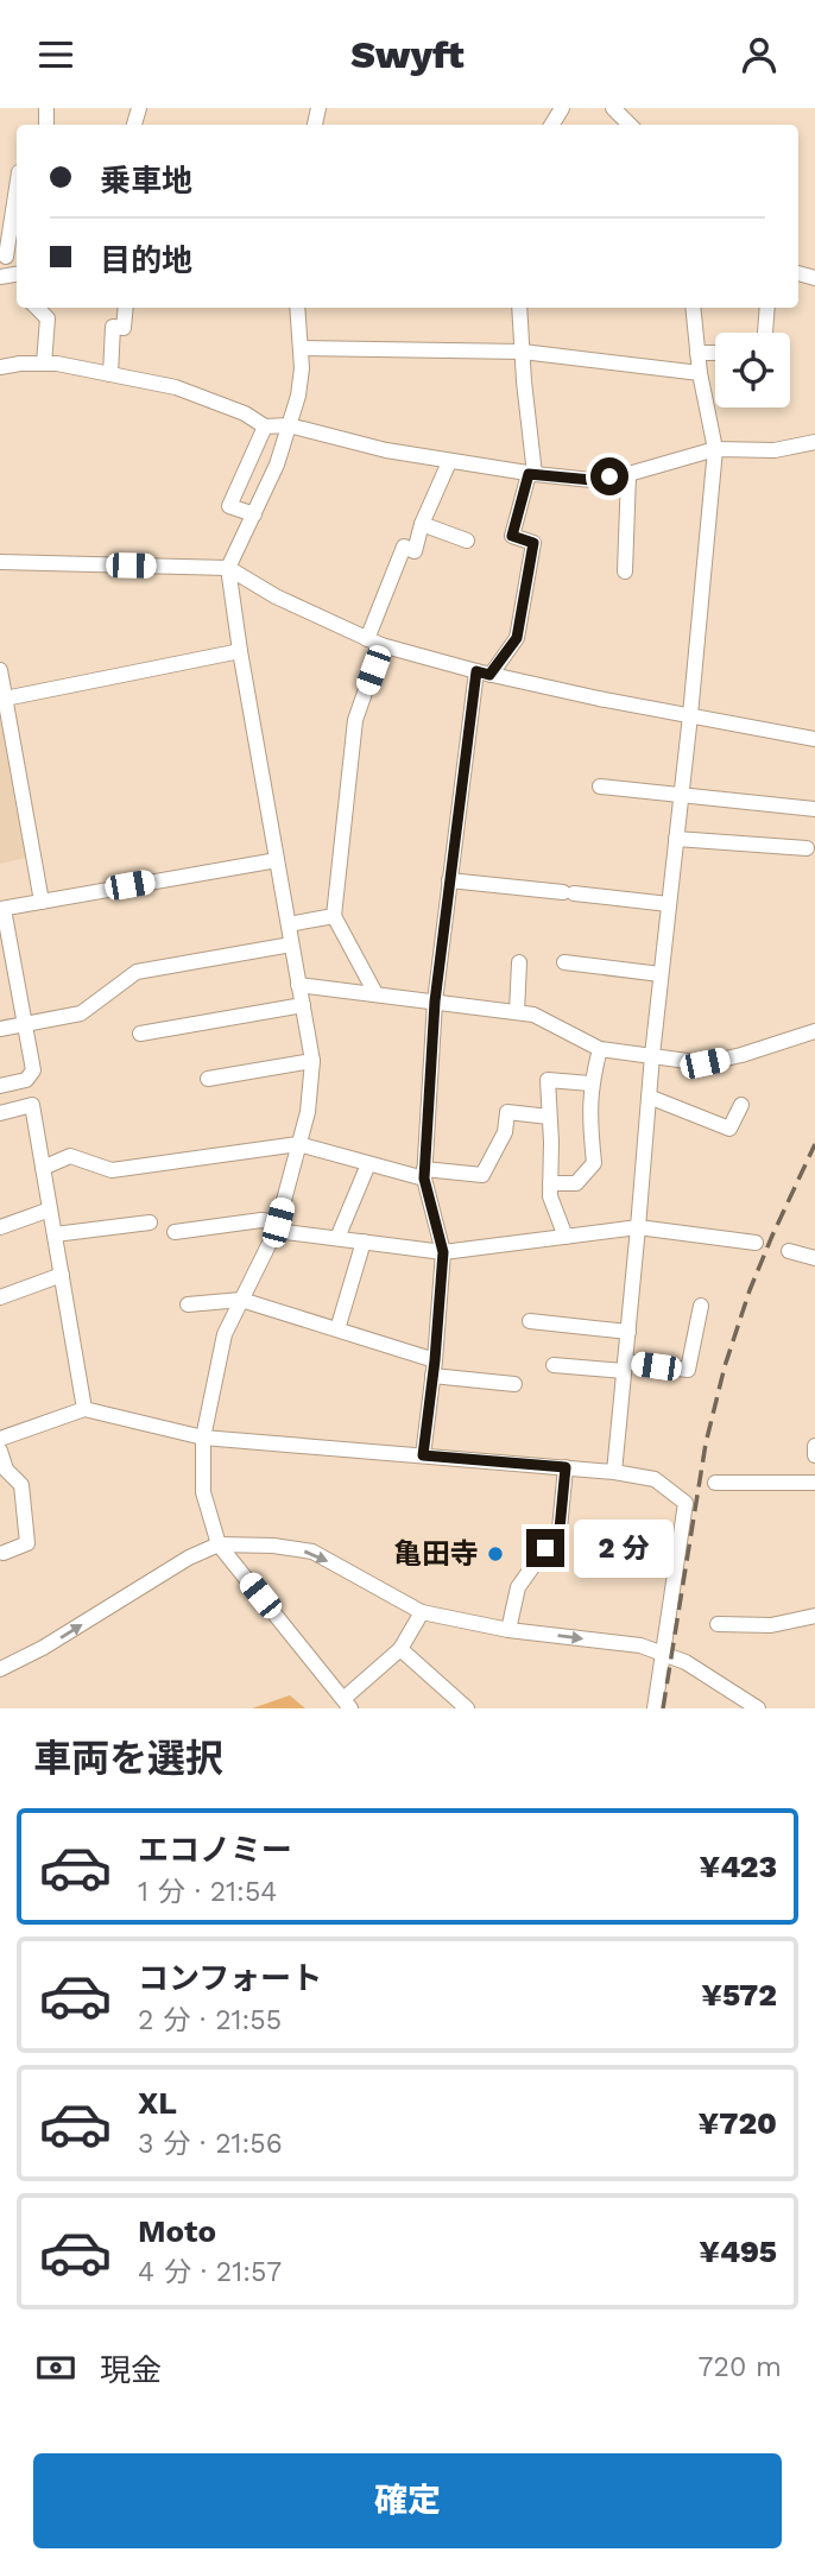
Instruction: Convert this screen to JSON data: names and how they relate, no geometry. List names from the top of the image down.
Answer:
{
  "places": ["亀田寺"],
  "page": {
    "header": "Swyft",
    "banner": ["乗車地", "目的地"],
    "bubble": "2 分",
    "heading": "車両を選択",
    "list": [
      {
        "name": "エコノミー",
        "note": "1 分 · 21:54",
        "value": "¥423"
      },
      {
        "name": "コンフォート",
        "note": "2 分 · 21:55",
        "value": "¥572"
      },
      {
        "name": "XL",
        "note": "3 分 · 21:56",
        "value": "¥720"
      },
      {
        "name": "Moto",
        "note": "4 分 · 21:57",
        "value": "¥495"
      }
    ],
    "pay": ["現金", "720 m"],
    "buttons": "確定"
  }
}
